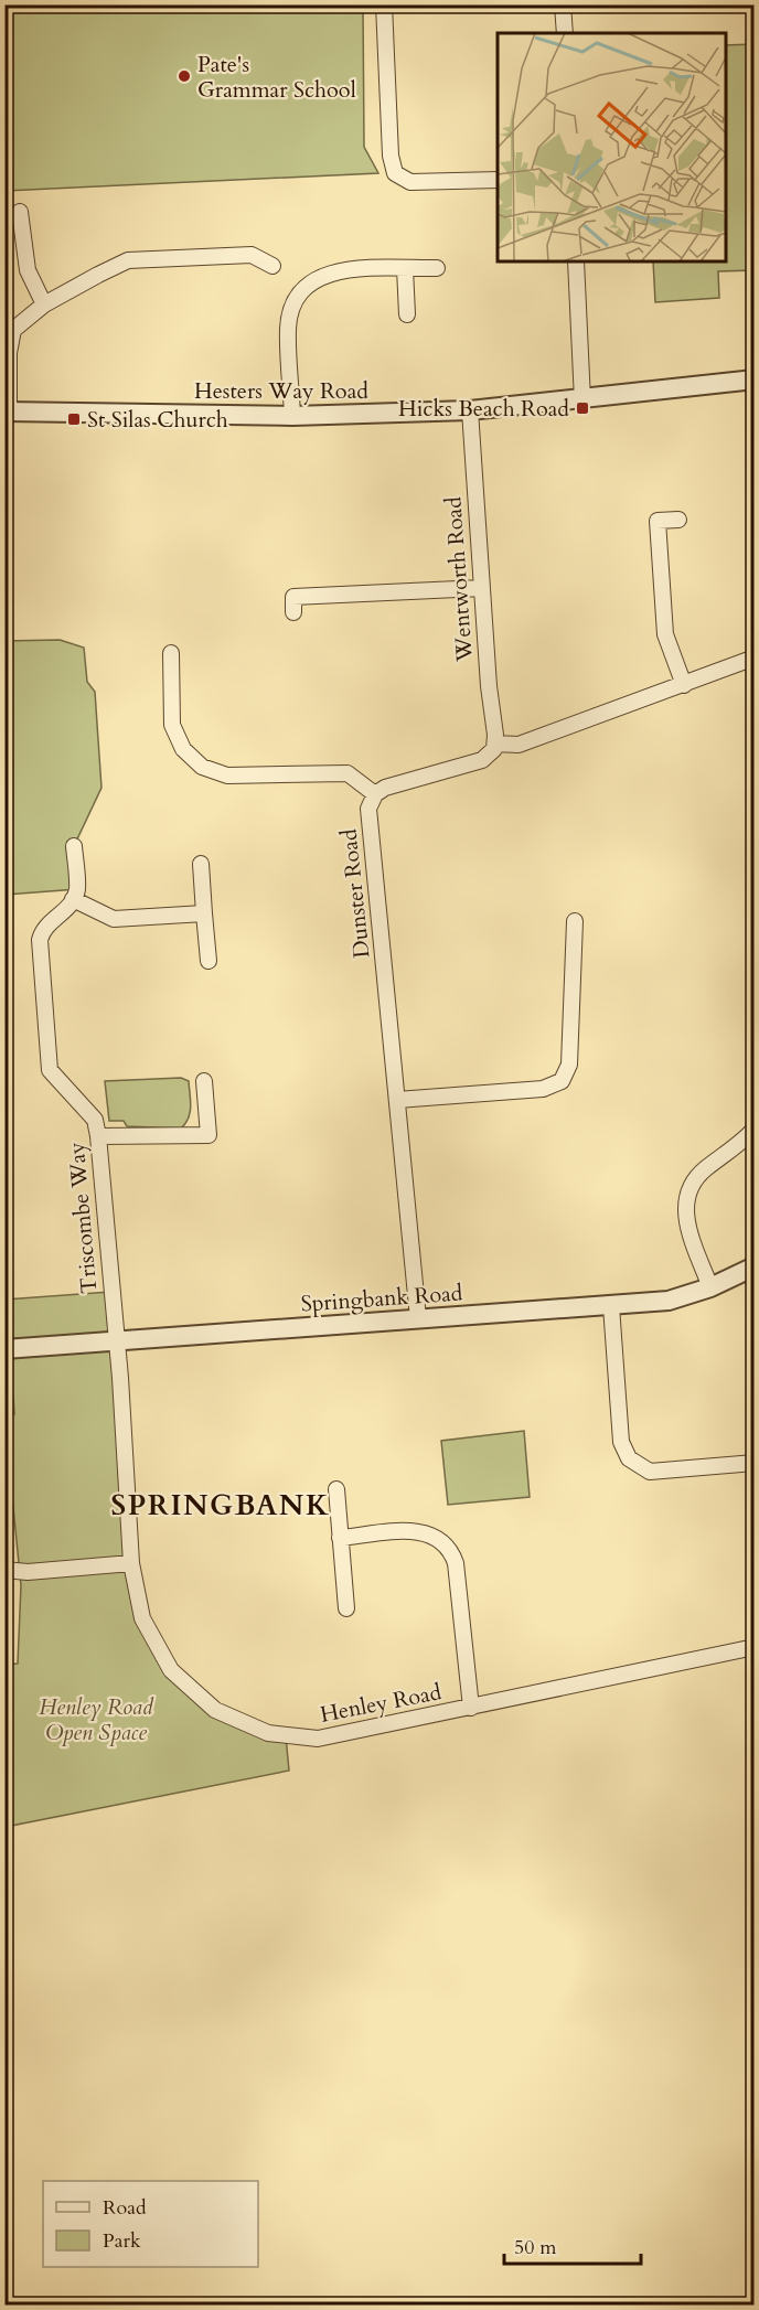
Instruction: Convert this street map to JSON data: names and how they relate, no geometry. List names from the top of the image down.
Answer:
{
  "streets": {
    "street": [
      "Hesters Way Road",
      "Wentworth Road",
      "Dunster Road",
      "Triscombe Way",
      "Springbank Road",
      "Henley Road"
    ]
  },
  "crossings": [
    ["Hesters Way Road", "Wentworth Road"],
    ["Dunster Road", "Springbank Road"],
    ["Triscombe Way", "Springbank Road"],
    ["Triscombe Way", "Henley Road"],
    ["Springbank Road", "Henley Road"]
  ],
  "districts": ["SPRINGBANK"],
  "parks": ["Henley Road Open Space"],
  "places": {
    "other": ["Pate's Grammar School"],
    "transit": ["Hicks Beach Road", "St Silas Church"]
  },
  "legend": ["Road", "Park"],
  "scale_bar": "50 m"
}
